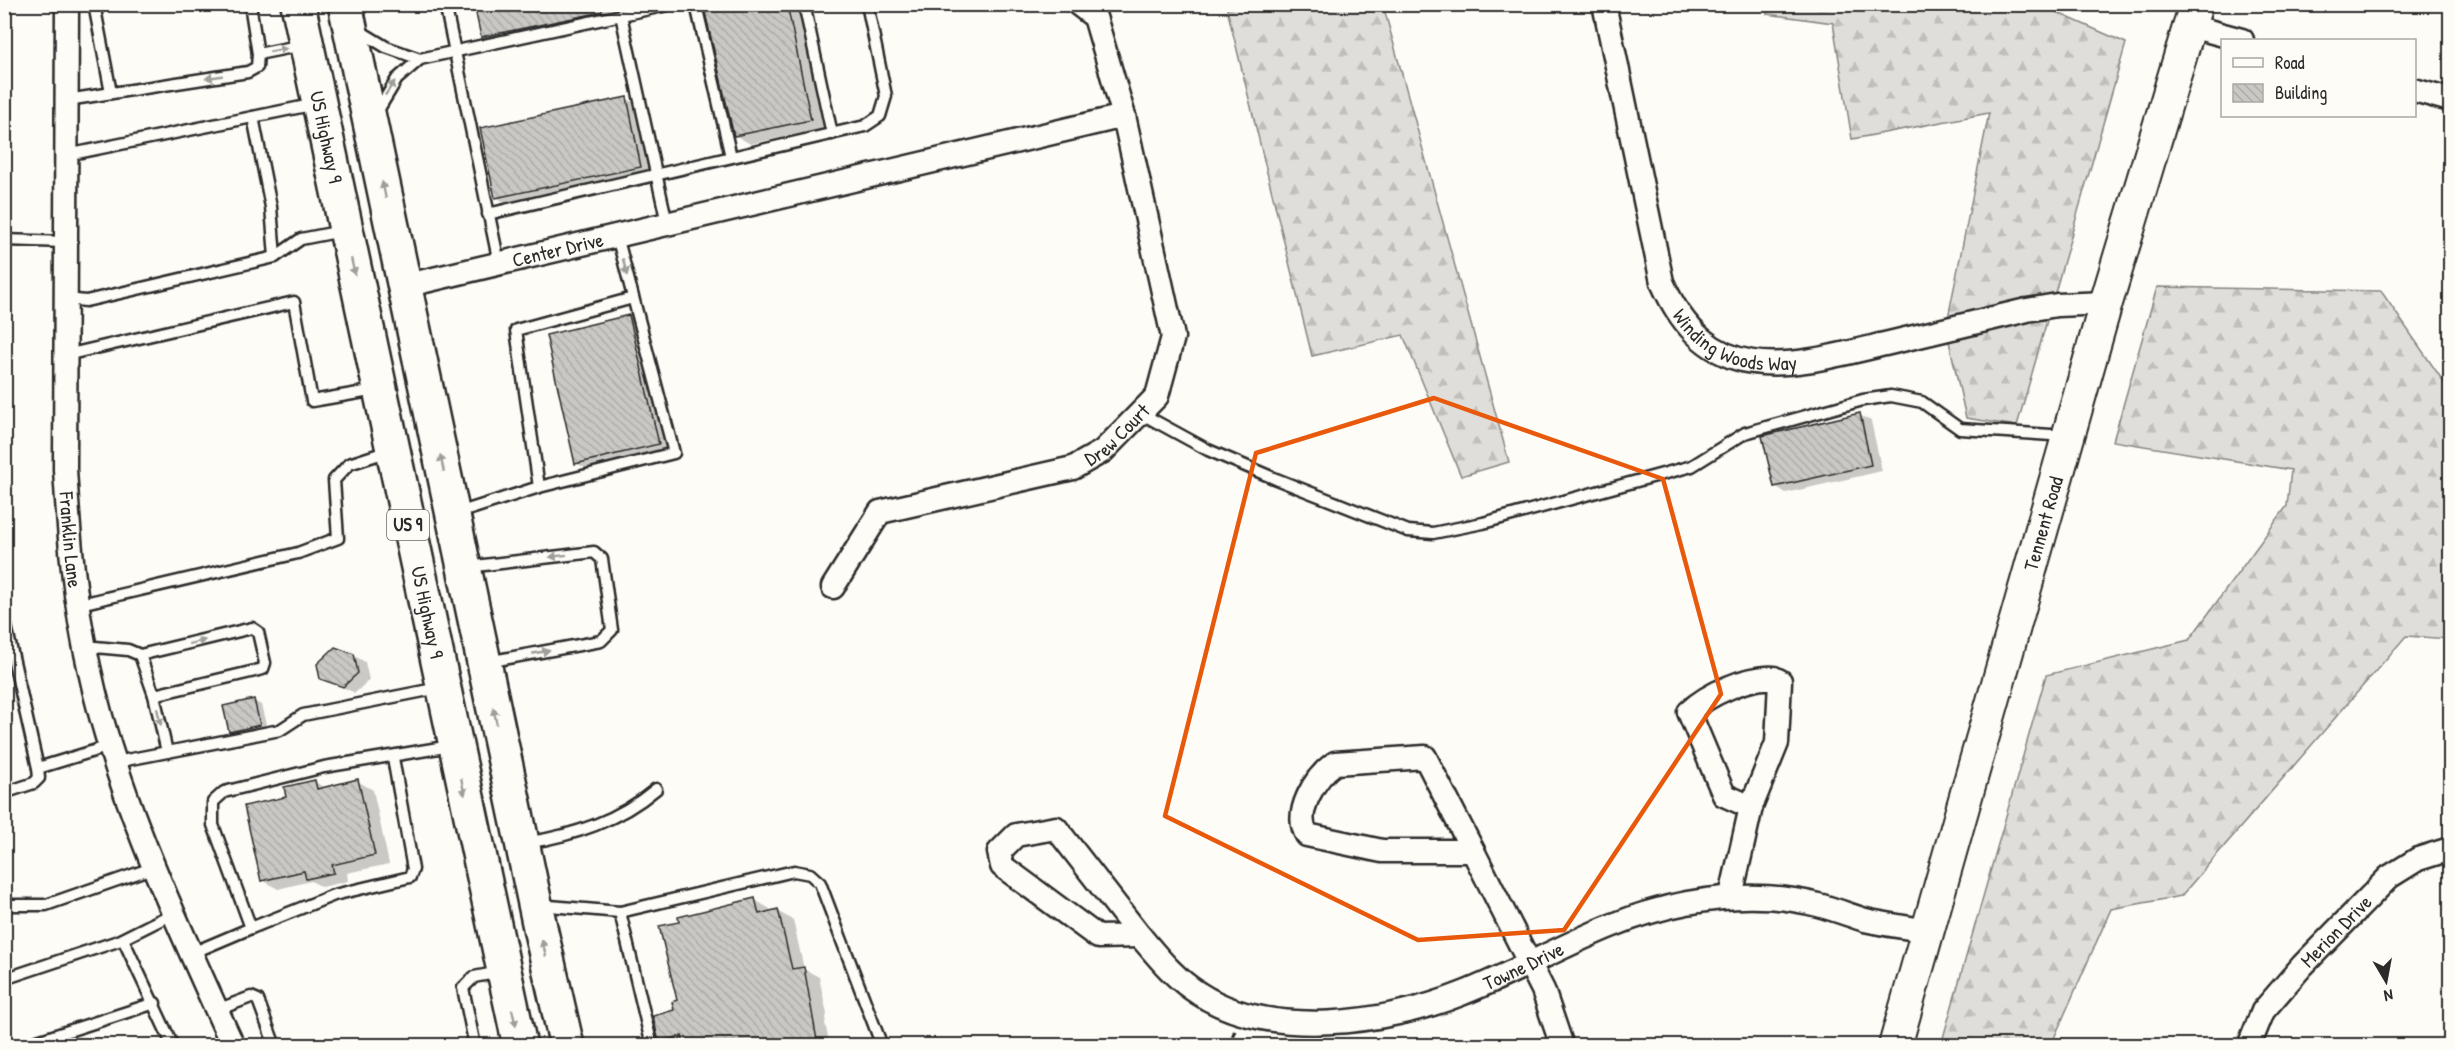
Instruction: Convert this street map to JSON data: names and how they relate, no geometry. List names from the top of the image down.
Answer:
{
  "streets": {
    "highway": ["US Highway 9", "US 9"],
    "street": [
      "Center Drive",
      "Winding Woods Way",
      "Drew Court",
      "Tennent Road",
      "Franklin Lane",
      "Merion Drive",
      "Towne Drive"
    ]
  },
  "crossings": [
    ["Center Drive", "Drew Court"],
    ["Center Drive", "US 9"],
    ["Winding Woods Way", "Tennent Road"],
    ["Tennent Road", "Towne Drive"]
  ],
  "legend": ["Road", "Building"],
  "north": "bottom"
}
